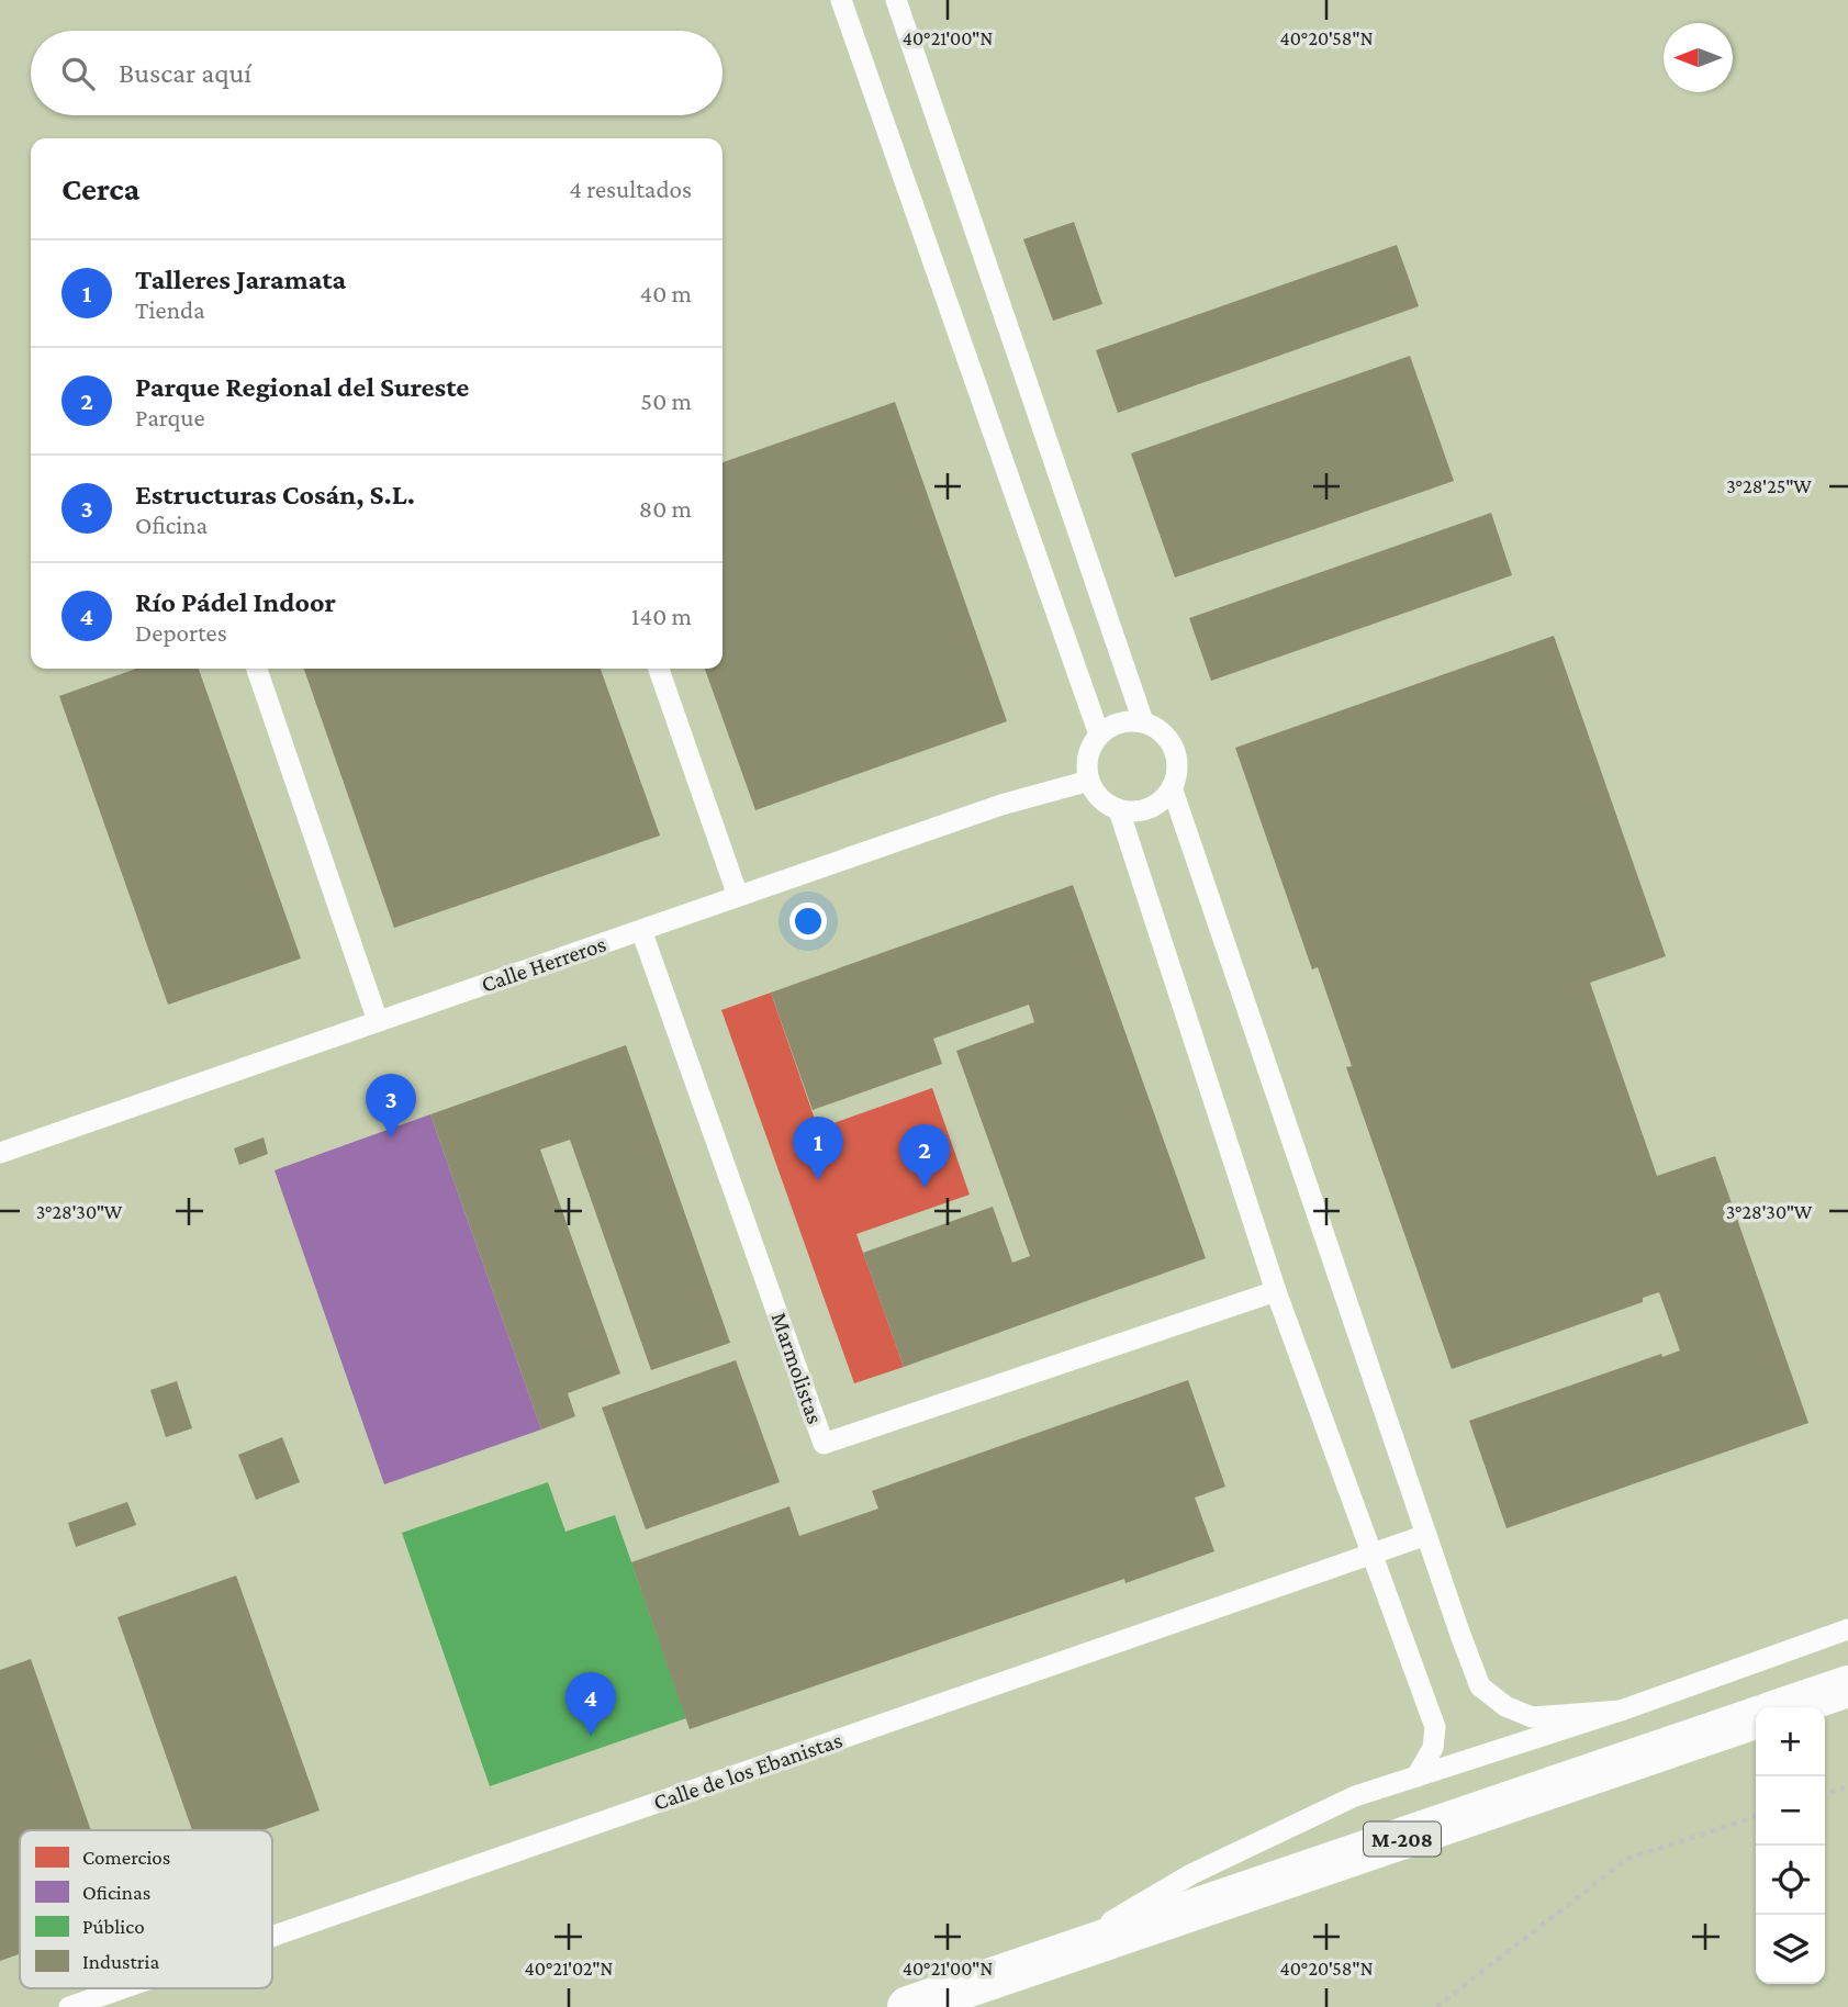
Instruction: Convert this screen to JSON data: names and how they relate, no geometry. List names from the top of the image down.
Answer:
{
  "streets": {
    "main road": ["M-208"],
    "lane": ["Calle Herreros", "Marmolistas", "Calle de los Ebanistas"]
  },
  "crossings": [
    ["Calle Herreros", "Marmolistas"]
  ],
  "legend": [
    "Comercios",
    "Oficinas",
    "Público",
    "Industria"
  ],
  "north": "left",
  "page": {
    "search": "Buscar aquí",
    "heading": ["Cerca", "4 resultados"],
    "list": [
      {
        "mark": "1",
        "name": "Talleres Jaramata",
        "note": "Tienda",
        "value": "40 m"
      },
      {
        "mark": "2",
        "name": "Parque Regional del Sureste",
        "note": "Parque",
        "value": "50 m"
      },
      {
        "mark": "3",
        "name": "Estructuras Cosán, S.L.",
        "note": "Oficina",
        "value": "80 m"
      },
      {
        "mark": "4",
        "name": "Río Pádel Indoor",
        "note": "Deportes",
        "value": "140 m"
      }
    ],
    "pins": [
      "3",
      "1",
      "2",
      "4"
    ],
    "map_buttons": ["+", "−"]
  },
  "coordinates": [
    "40°21'00\"N",
    "40°20'58\"N",
    "3°28'25\"W",
    "3°28'30\"W",
    "40°21'02\"N"
  ]
}
